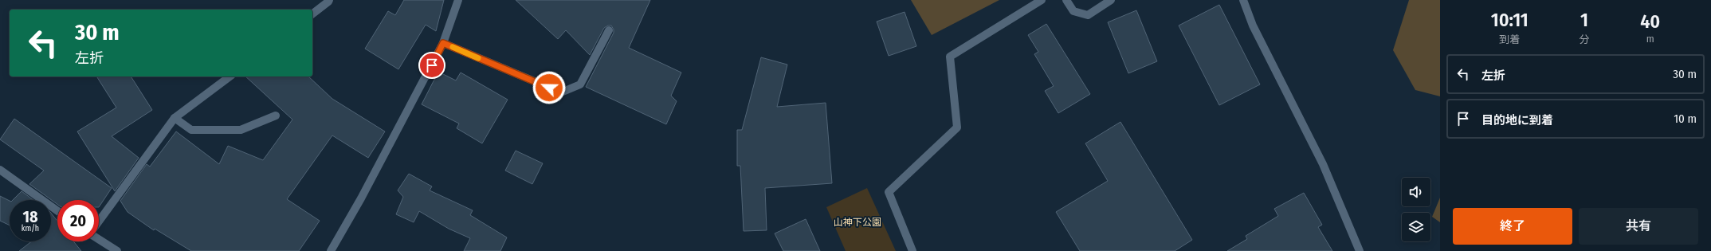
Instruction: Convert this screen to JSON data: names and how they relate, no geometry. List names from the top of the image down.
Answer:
{
  "parks": ["山神下公園"],
  "page": {
    "eta": [
      "10:11",
      "到着",
      "1",
      "分",
      "40",
      "m"
    ],
    "turn": ["30 m", "左折"],
    "list": [
      {
        "name": "左折",
        "value": "30 m"
      },
      {
        "name": "目的地に到着",
        "value": "10 m"
      }
    ],
    "speed": "18 km/h",
    "limit": "20",
    "buttons": ["終了", "共有"]
  }
}
